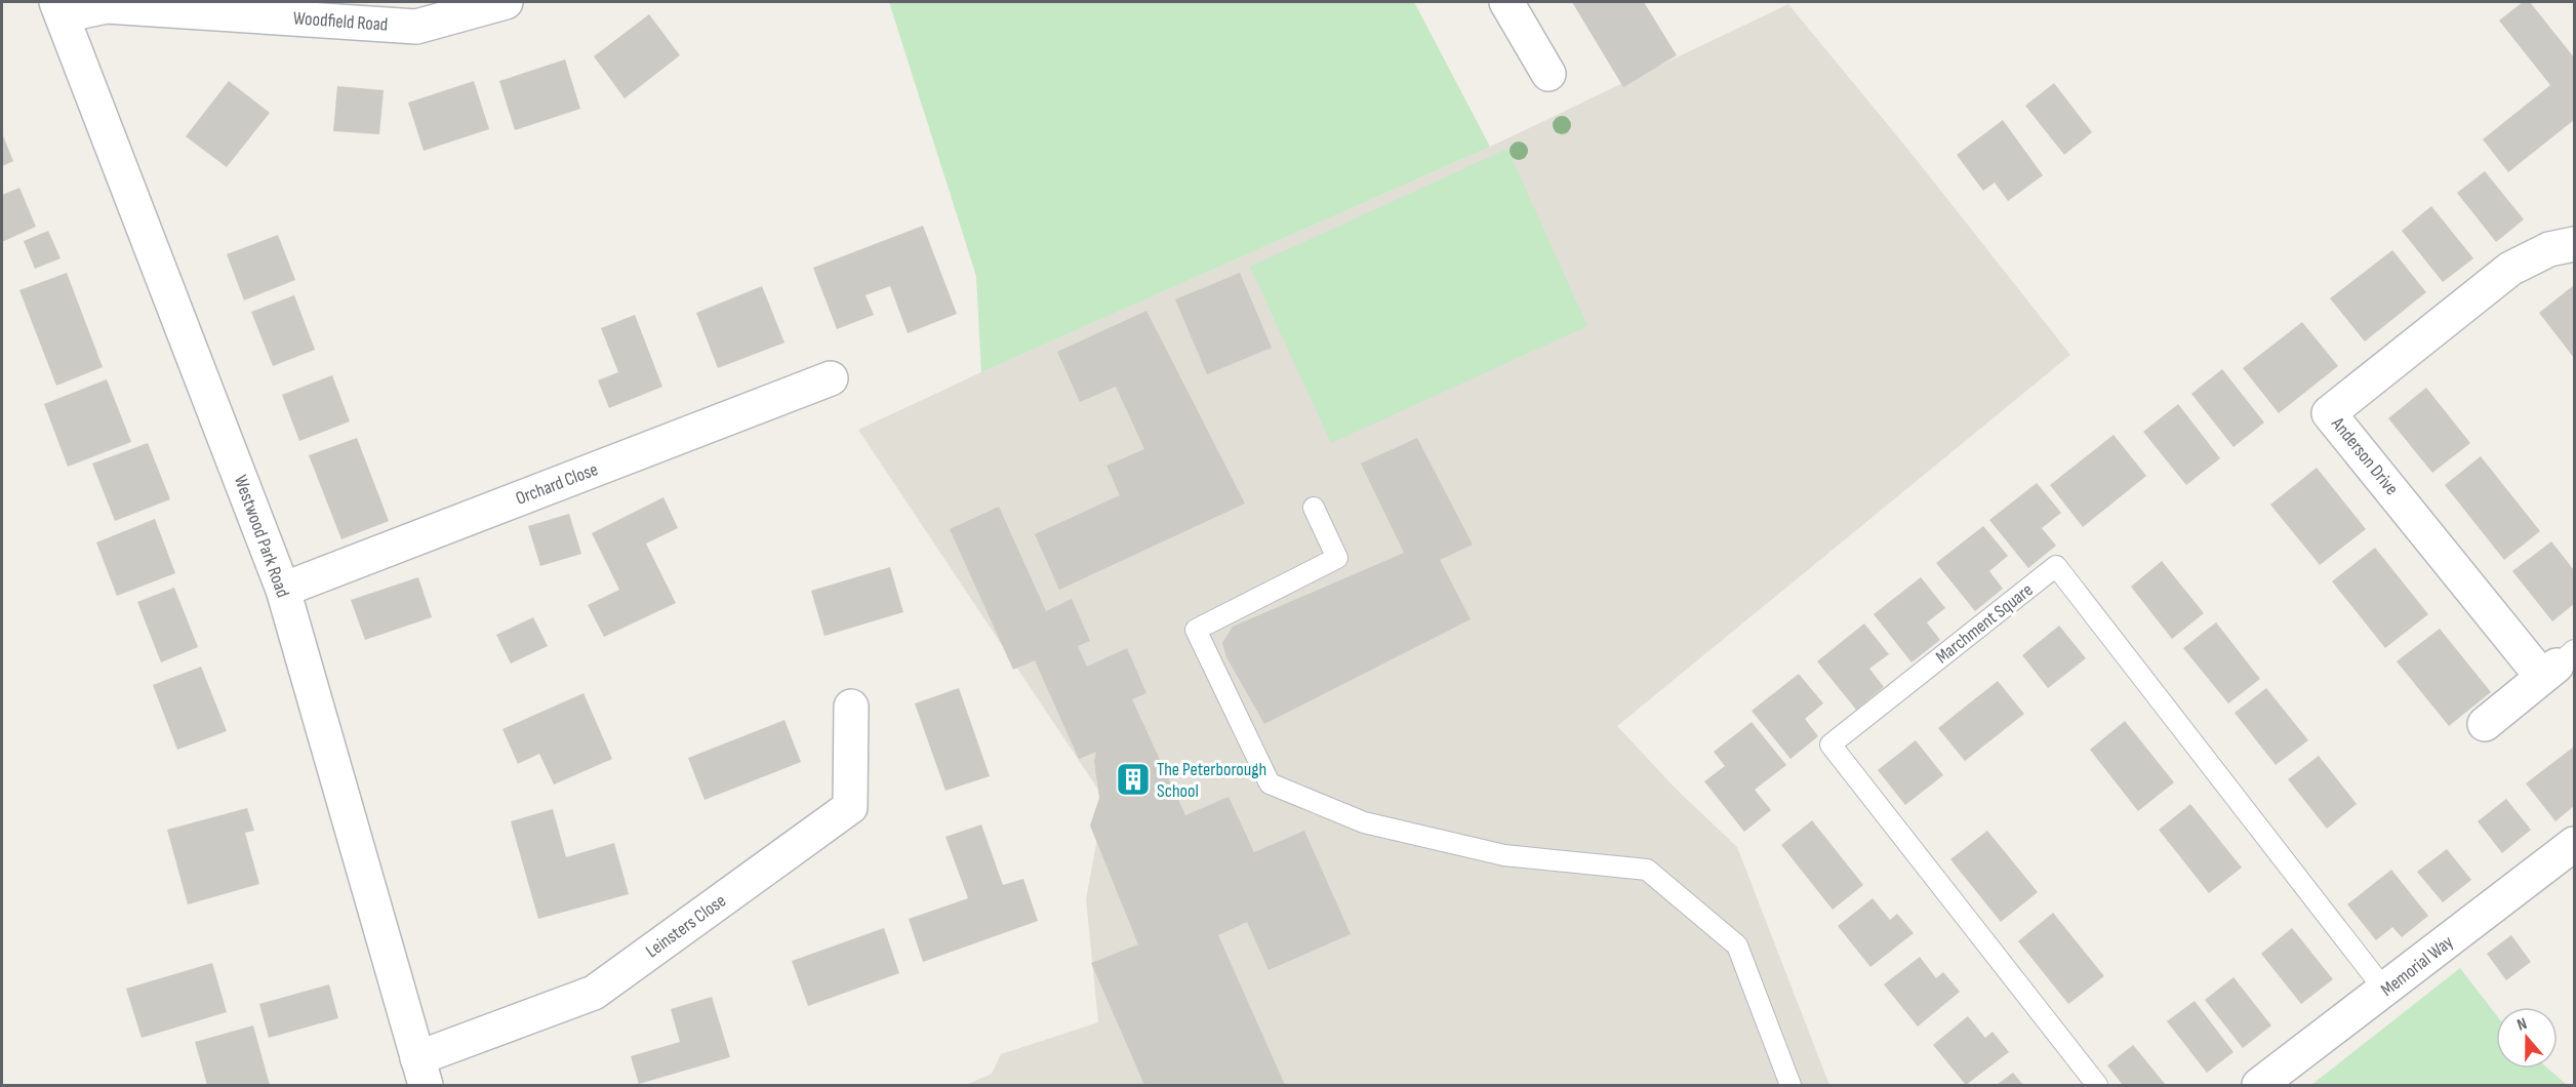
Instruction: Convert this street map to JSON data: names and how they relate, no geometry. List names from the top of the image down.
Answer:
{
  "streets": {
    "street": [
      "Woodfield Road",
      "Anderson Drive",
      "Orchard Close",
      "Westwood Park Road",
      "Leinsters Close",
      "Memorial Way"
    ],
    "lane": ["Marchment Square"]
  },
  "crossings": [
    ["Woodfield Road", "Westwood Park Road"],
    ["Orchard Close", "Westwood Park Road"],
    ["Westwood Park Road", "Leinsters Close"],
    ["Marchment Square", "Memorial Way"]
  ],
  "places": {
    "building": ["The Peterborough School"]
  },
  "north": "top"
}
